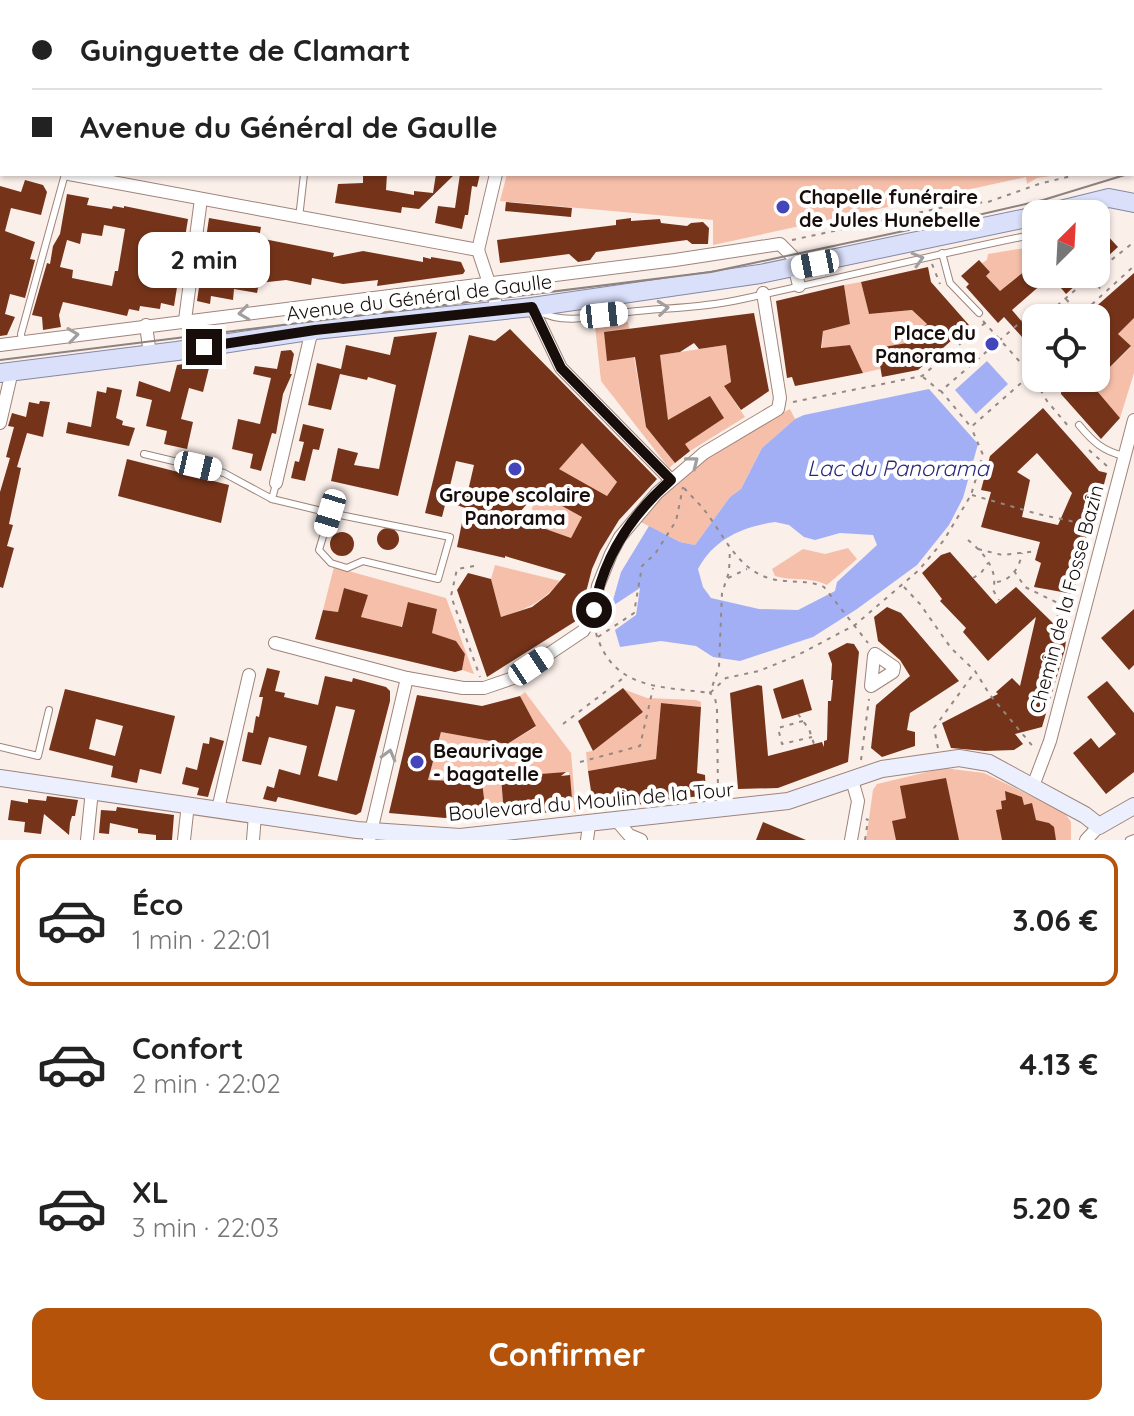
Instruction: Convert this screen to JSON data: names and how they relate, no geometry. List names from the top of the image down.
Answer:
{
  "streets": {
    "main road": ["Avenue du Général de Gaulle"],
    "street": ["Chemin de la Fosse Bazin", "Boulevard du Moulin de la Tour"]
  },
  "crossings": [
    ["Chemin de la Fosse Bazin", "Boulevard du Moulin de la Tour"]
  ],
  "water": ["Lac du Panorama"],
  "places": [
    "Chapelle funéraire de Jules Hunebelle",
    "Place du Panorama",
    "Groupe scolaire Panorama",
    "Beaurivage - bagatelle"
  ],
  "north": "top right",
  "page": {
    "banner": ["Guinguette de Clamart", "Avenue du Général de Gaulle"],
    "bubble": "2 min",
    "list": [
      {
        "name": "Éco",
        "note": "1 min · 22:01",
        "value": "3.06 €"
      },
      {
        "name": "Confort",
        "note": "2 min · 22:02",
        "value": "4.13 €"
      },
      {
        "name": "XL",
        "note": "3 min · 22:03",
        "value": "5.20 €"
      }
    ],
    "buttons": "Confirmer"
  }
}
